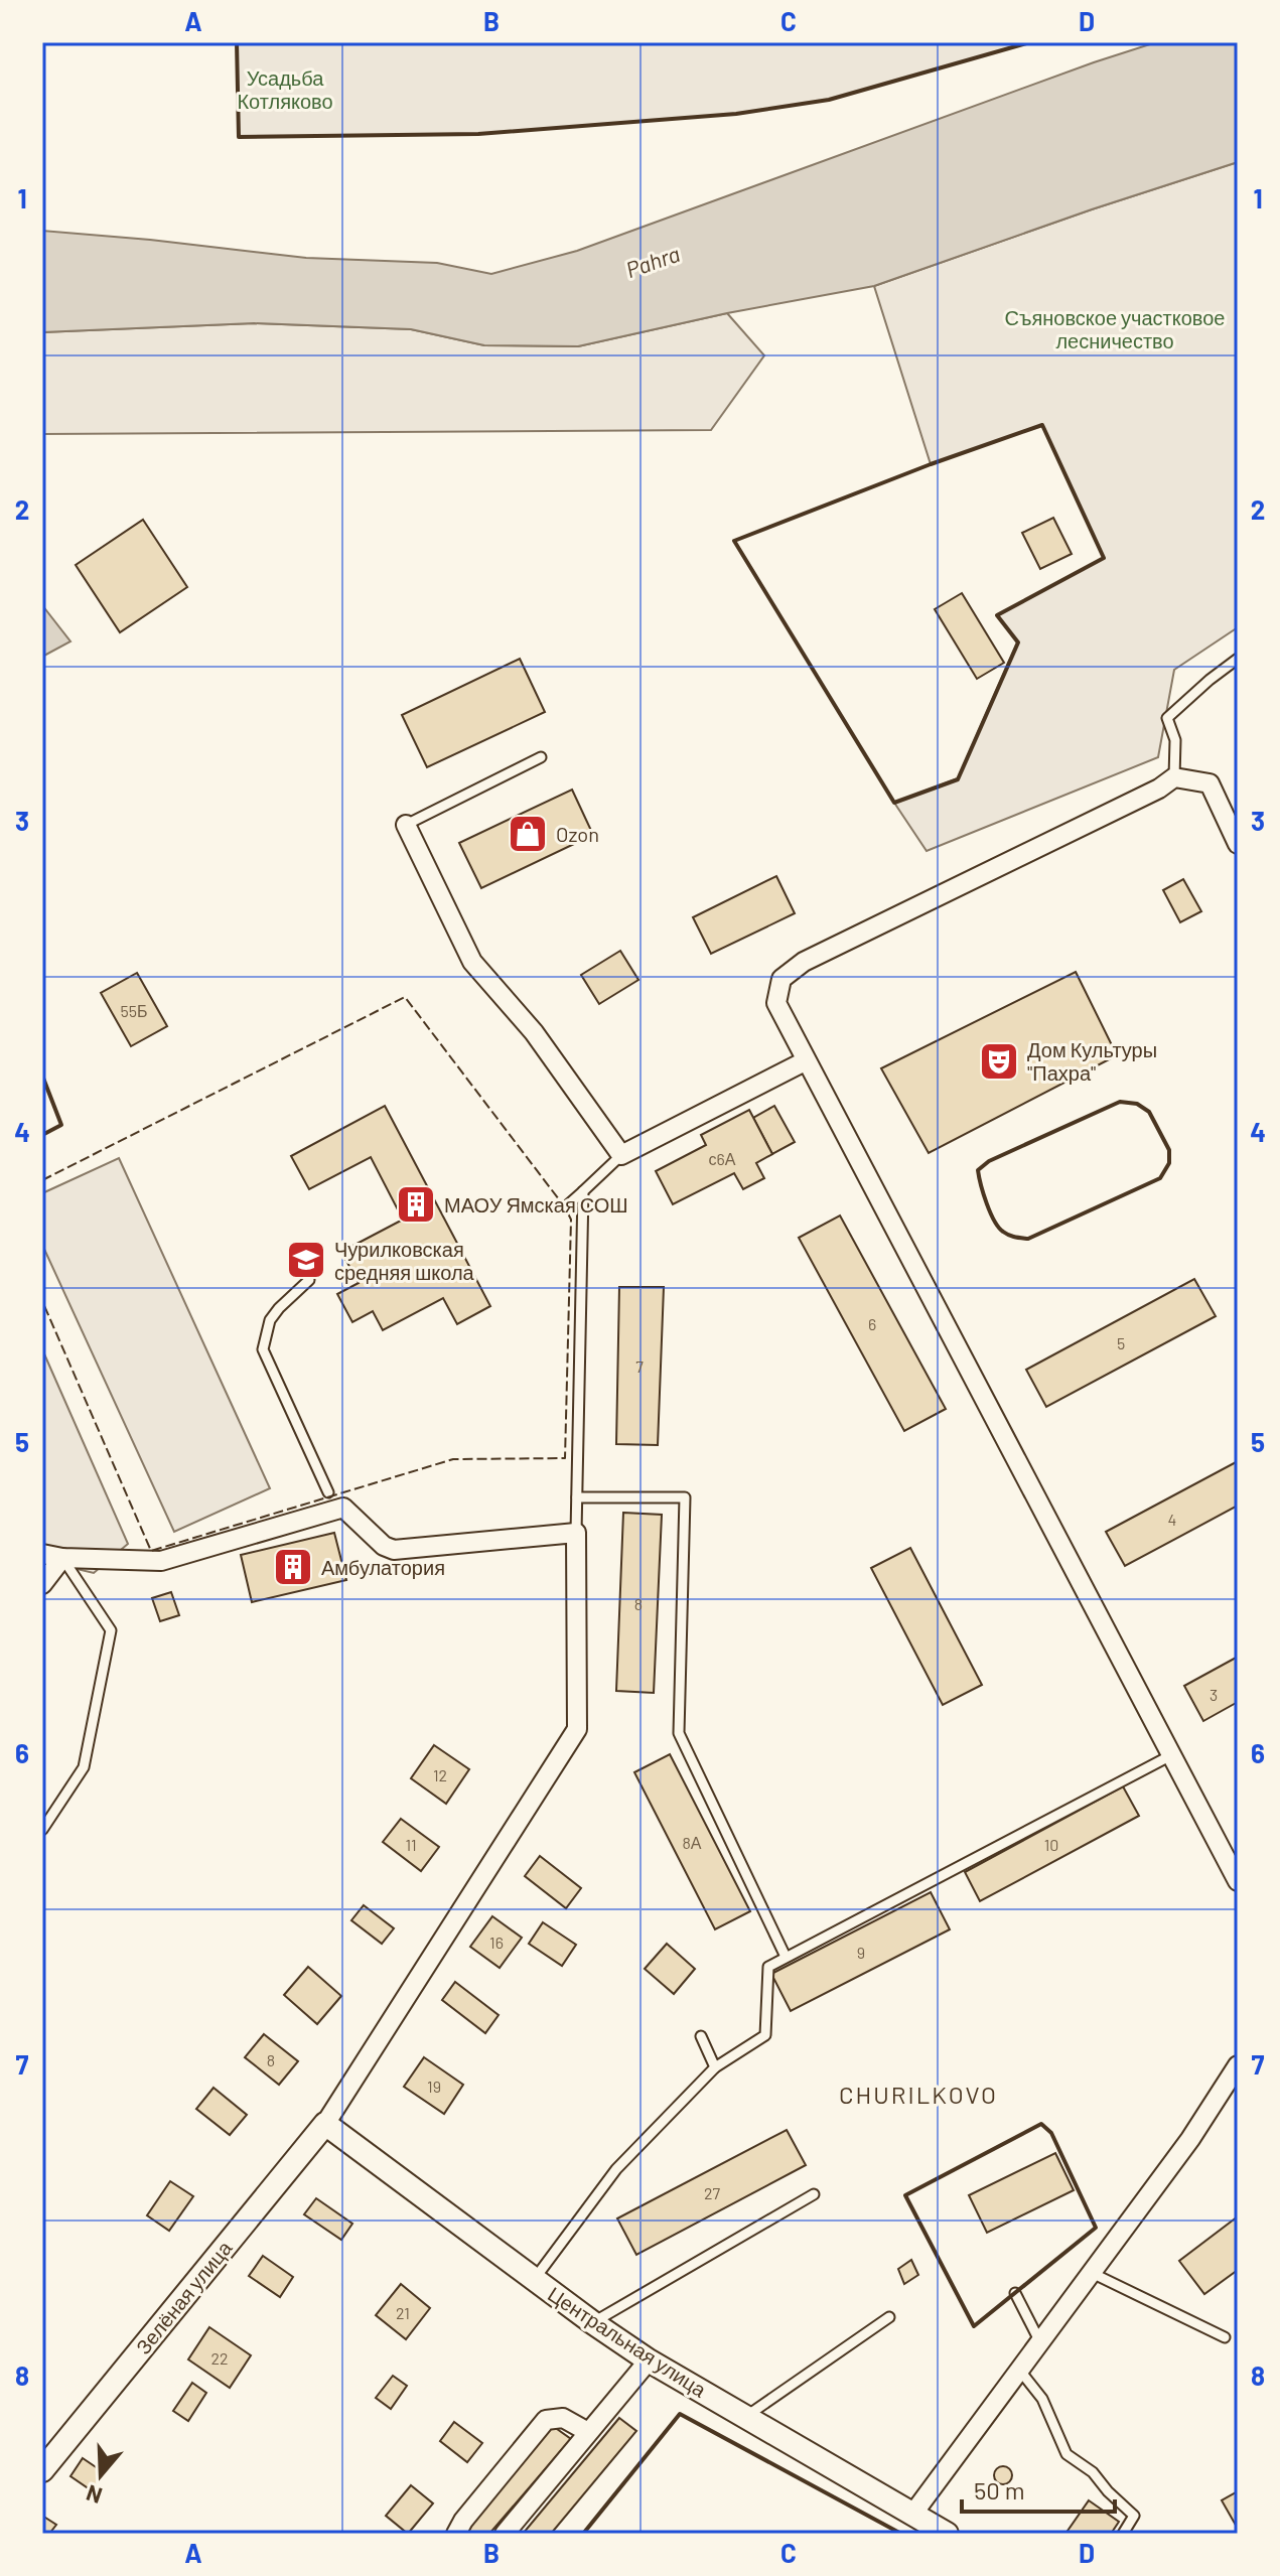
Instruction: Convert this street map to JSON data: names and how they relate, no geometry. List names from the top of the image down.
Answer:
{
  "streets": {
    "street": ["Зелёная улица", "Центральная улица"]
  },
  "crossings": [
    ["Зелёная улица", "Центральная улица"]
  ],
  "districts": ["CHURILKOVO"],
  "water": ["Pahra"],
  "parks": ["Усадьба Котляково", "Съяновское участковое лесничество"],
  "places": {
    "shop": ["Ozon"],
    "theatre": ["Дом Культуры \"Пахра\""],
    "building": ["МАОУ Ямская СОШ", "Амбулатория"],
    "school or university": ["Чурилковская средняя школа"]
  },
  "house_numbers": [
    "55Б",
    "с6А",
    "6",
    "5",
    "7",
    "4",
    "8",
    "3",
    "12",
    "8А",
    "11",
    "10",
    "16",
    "9",
    "8",
    "19",
    "27",
    "21",
    "22"
  ],
  "scale_bar": "50 m",
  "north": "bottom",
  "grid": {
    "columns": [
      "A",
      "B",
      "C",
      "D"
    ],
    "rows": [
      "1",
      "2",
      "3",
      "4",
      "5",
      "6",
      "7",
      "8"
    ]
  }
}
